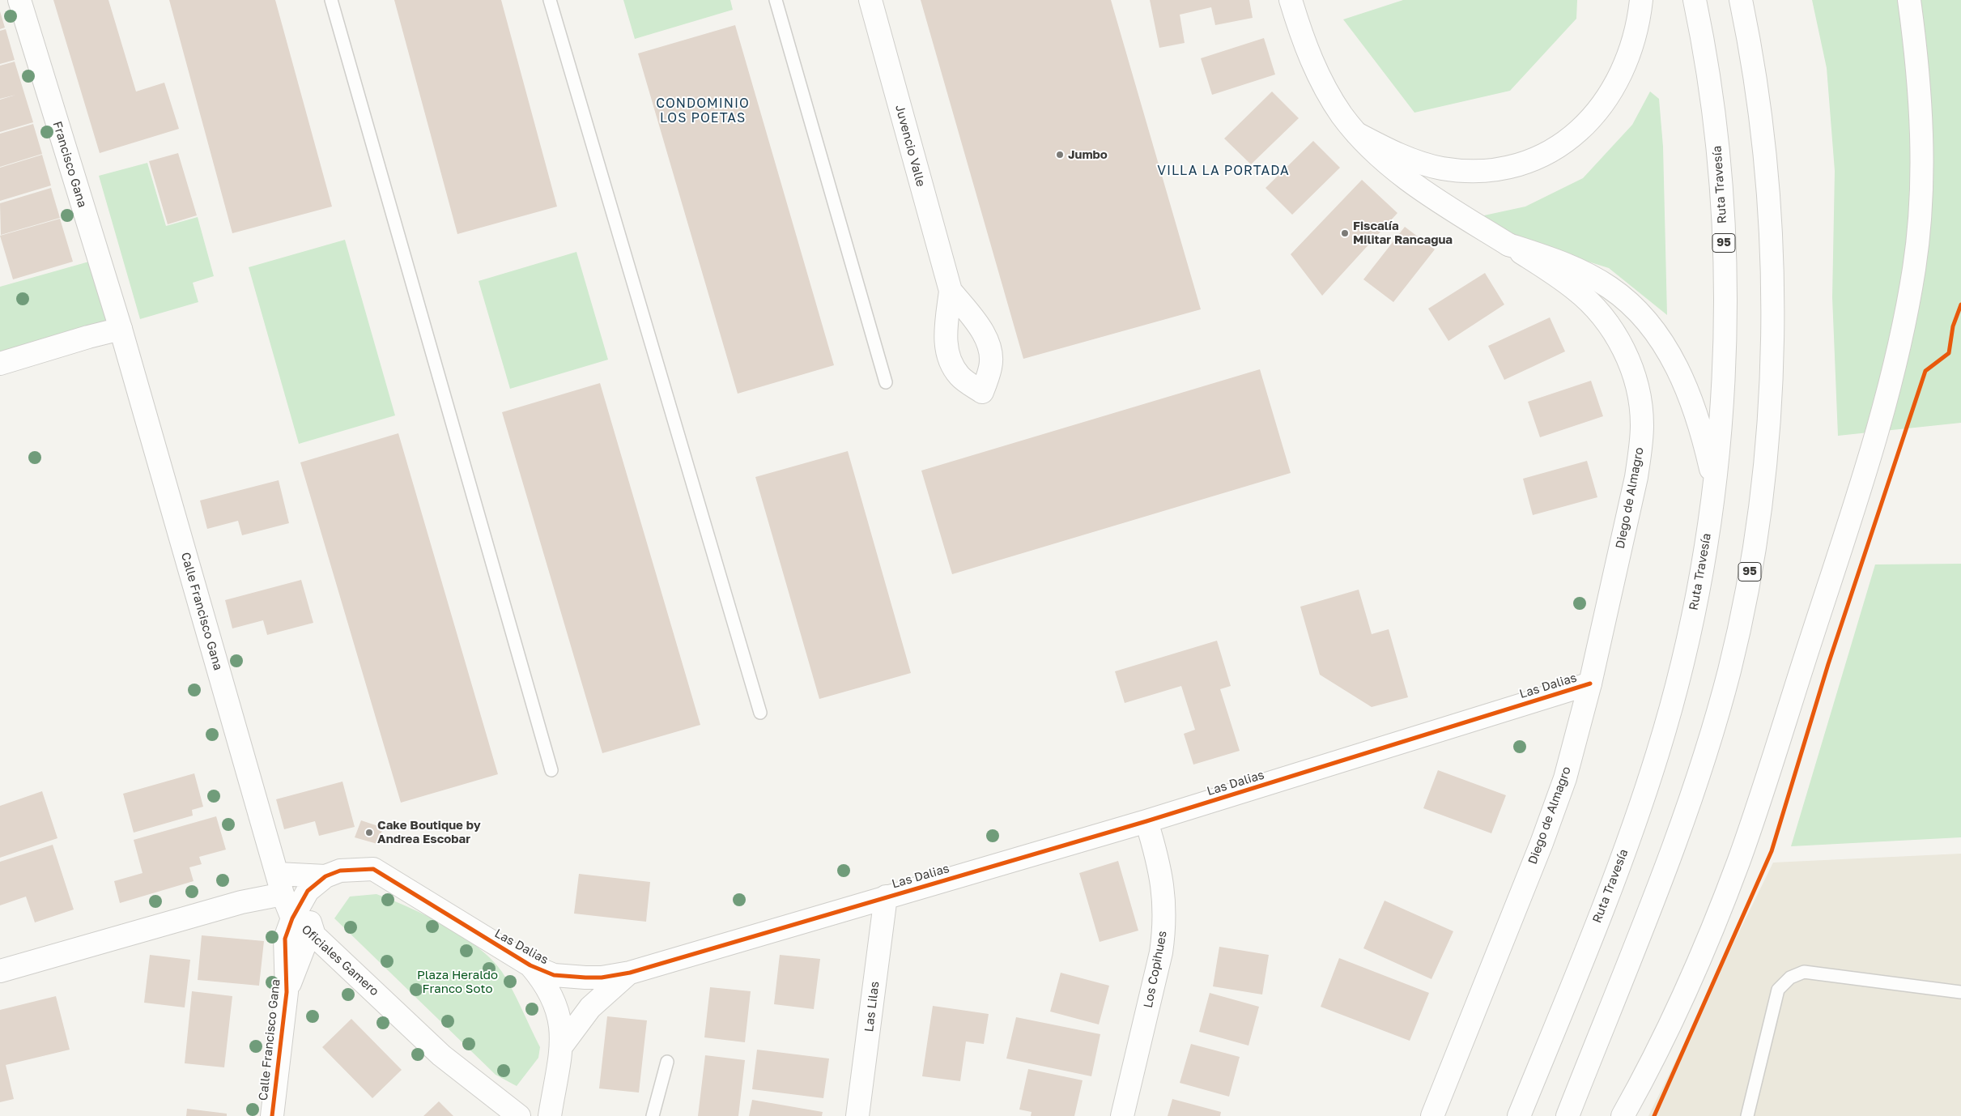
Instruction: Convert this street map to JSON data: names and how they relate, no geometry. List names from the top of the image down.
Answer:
{
  "streets": {
    "main road": [
      "Juvencio Valle",
      "Francisco Gana",
      "Ruta Travesía",
      "95",
      "Diego de Almagro",
      "Calle Francisco Gana",
      "Las Dalias",
      "Oficiales Gamero",
      "Los Copihues",
      "Las Lilas"
    ]
  },
  "crossings": [
    ["Francisco Gana", "Calle Francisco Gana"],
    ["Diego de Almagro", "Las Dalias"],
    ["Calle Francisco Gana", "Las Dalias"],
    ["Calle Francisco Gana", "Oficiales Gamero"],
    ["Las Dalias", "Oficiales Gamero"],
    ["Las Dalias", "Los Copihues"],
    ["Las Dalias", "Las Lilas"]
  ],
  "districts": ["CONDOMINIO LOS POETAS", "VILLA LA PORTADA"],
  "parks": ["Plaza Heraldo Franco Soto"],
  "places": ["Jumbo", "Fiscalía Militar Rancagua", "Cake Boutique by Andrea Escobar"]
}
